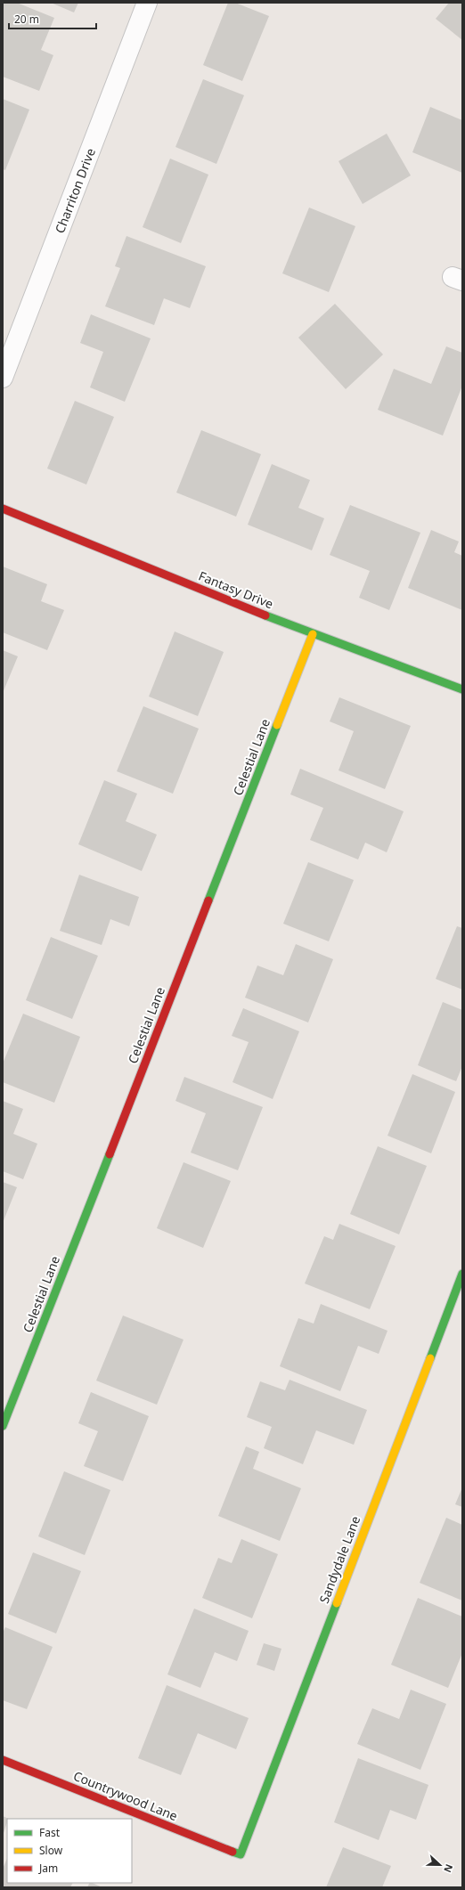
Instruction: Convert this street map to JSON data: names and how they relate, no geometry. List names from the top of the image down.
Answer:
{
  "streets": {
    "street": [
      "Charriton Drive",
      "Fantasy Drive",
      "Celestial Lane",
      "Sandydale Lane",
      "Countrywood Lane"
    ]
  },
  "crossings": [
    ["Fantasy Drive", "Celestial Lane"],
    ["Sandydale Lane", "Countrywood Lane"]
  ],
  "legend": ["Fast", "Slow", "Jam"],
  "scale_bar": "20 m",
  "north": "right"
}
